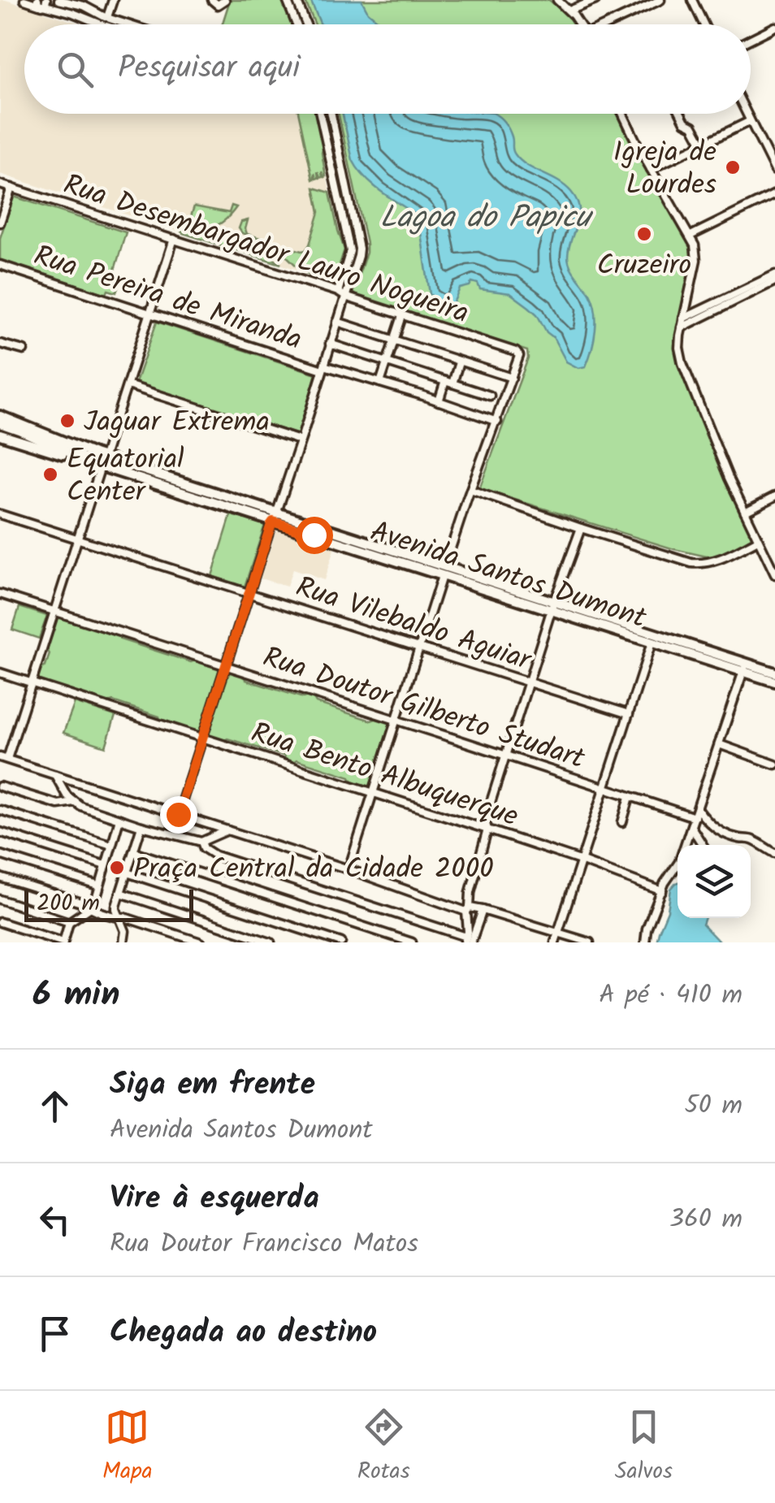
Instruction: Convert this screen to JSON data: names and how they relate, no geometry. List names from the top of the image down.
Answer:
{
  "streets": {
    "main road": ["Avenida Santos Dumont"],
    "street": [
      "Rua Desembargador Lauro Nogueira",
      "Rua Pereira de Miranda",
      "Rua Vilebaldo Aguiar",
      "Rua Doutor Gilberto Studart",
      "Rua Bento Albuquerque"
    ]
  },
  "water": ["Lagoa do Papicu"],
  "places": [
    "Igreja de Lourdes",
    "Cruzeiro",
    "Jaguar Extrema",
    "Equatorial Center",
    "Praça Central da Cidade 2000"
  ],
  "scale_bar": "200 m",
  "page": {
    "search": "Pesquisar aqui",
    "scale": "200 m",
    "heading": ["6 min", "A pé · 410 m"],
    "list": [
      ["Siga em frente", "Avenida Santos Dumont", "50 m"],
      ["Vire à esquerda", "Rua Doutor Francisco Matos", "360 m"],
      "Chegada ao destino"
    ],
    "nav": ["Mapa", "Rotas", "Salvos"]
  }
}
